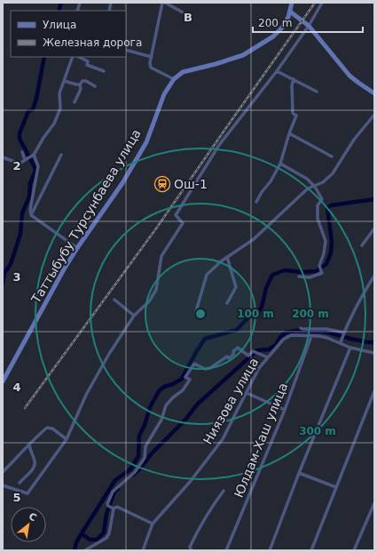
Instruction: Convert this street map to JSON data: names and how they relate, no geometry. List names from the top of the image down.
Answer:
{
  "streets": {
    "street": ["Таттыбубу Турсунбаева улица", "Ниязова улица", "Юлдам-Хаш улица"]
  },
  "crossings": [
    ["Ниязова улица", "Юлдам-Хаш улица"]
  ],
  "places": {
    "station": ["Ош-1"]
  },
  "legend": ["Улица", "Железная дорога"],
  "scale_bar": "200 m",
  "north": "top right",
  "grid": {
    "columns": ["B"],
    "rows": [
      "2",
      "3",
      "4",
      "5"
    ]
  },
  "rings": ["100 m", "200 m", "300 m"]
}
